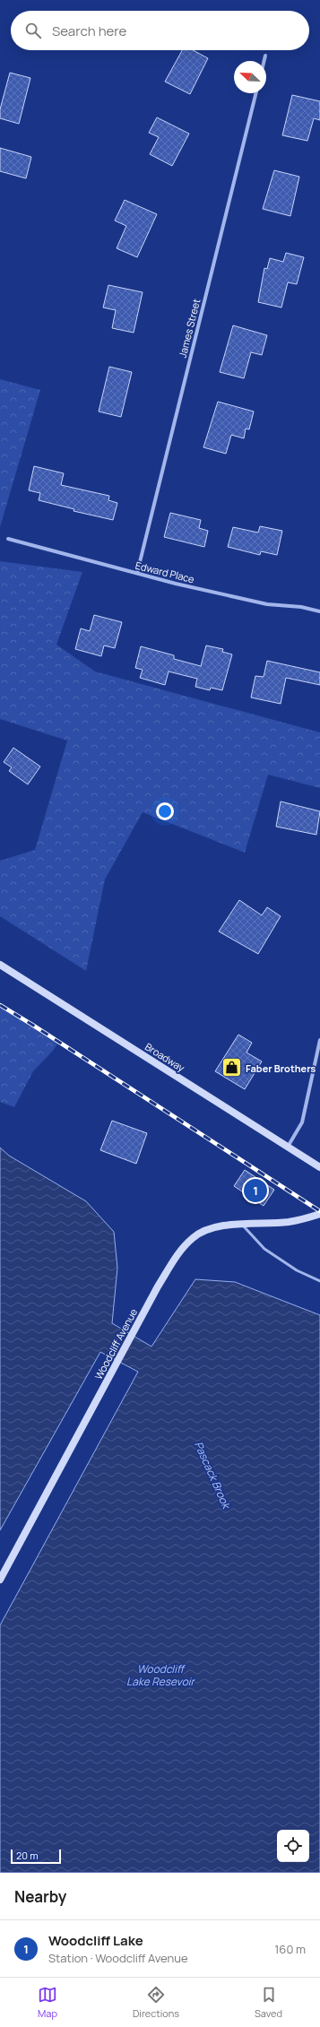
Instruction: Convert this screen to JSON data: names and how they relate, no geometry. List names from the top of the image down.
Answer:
{
  "streets": {
    "main road": ["Broadway", "Woodcliff Avenue"],
    "street": ["James Street", "Edward Place"]
  },
  "crossings": [
    ["James Street", "Edward Place"]
  ],
  "water": ["Pascack Brook", "Woodcliff Lake Resevoir"],
  "places": {
    "shop": ["Faber Brothers"]
  },
  "scale_bar": "20 m",
  "north": "top left",
  "page": {
    "search": "Search here",
    "pins": "1",
    "scale": "20 m",
    "heading": "Nearby",
    "list": [
      {
        "mark": "1",
        "name": "Woodcliff Lake",
        "note": "Station · Woodcliff Avenue",
        "value": "160 m"
      }
    ],
    "nav": ["Map", "Directions", "Saved"]
  }
}
